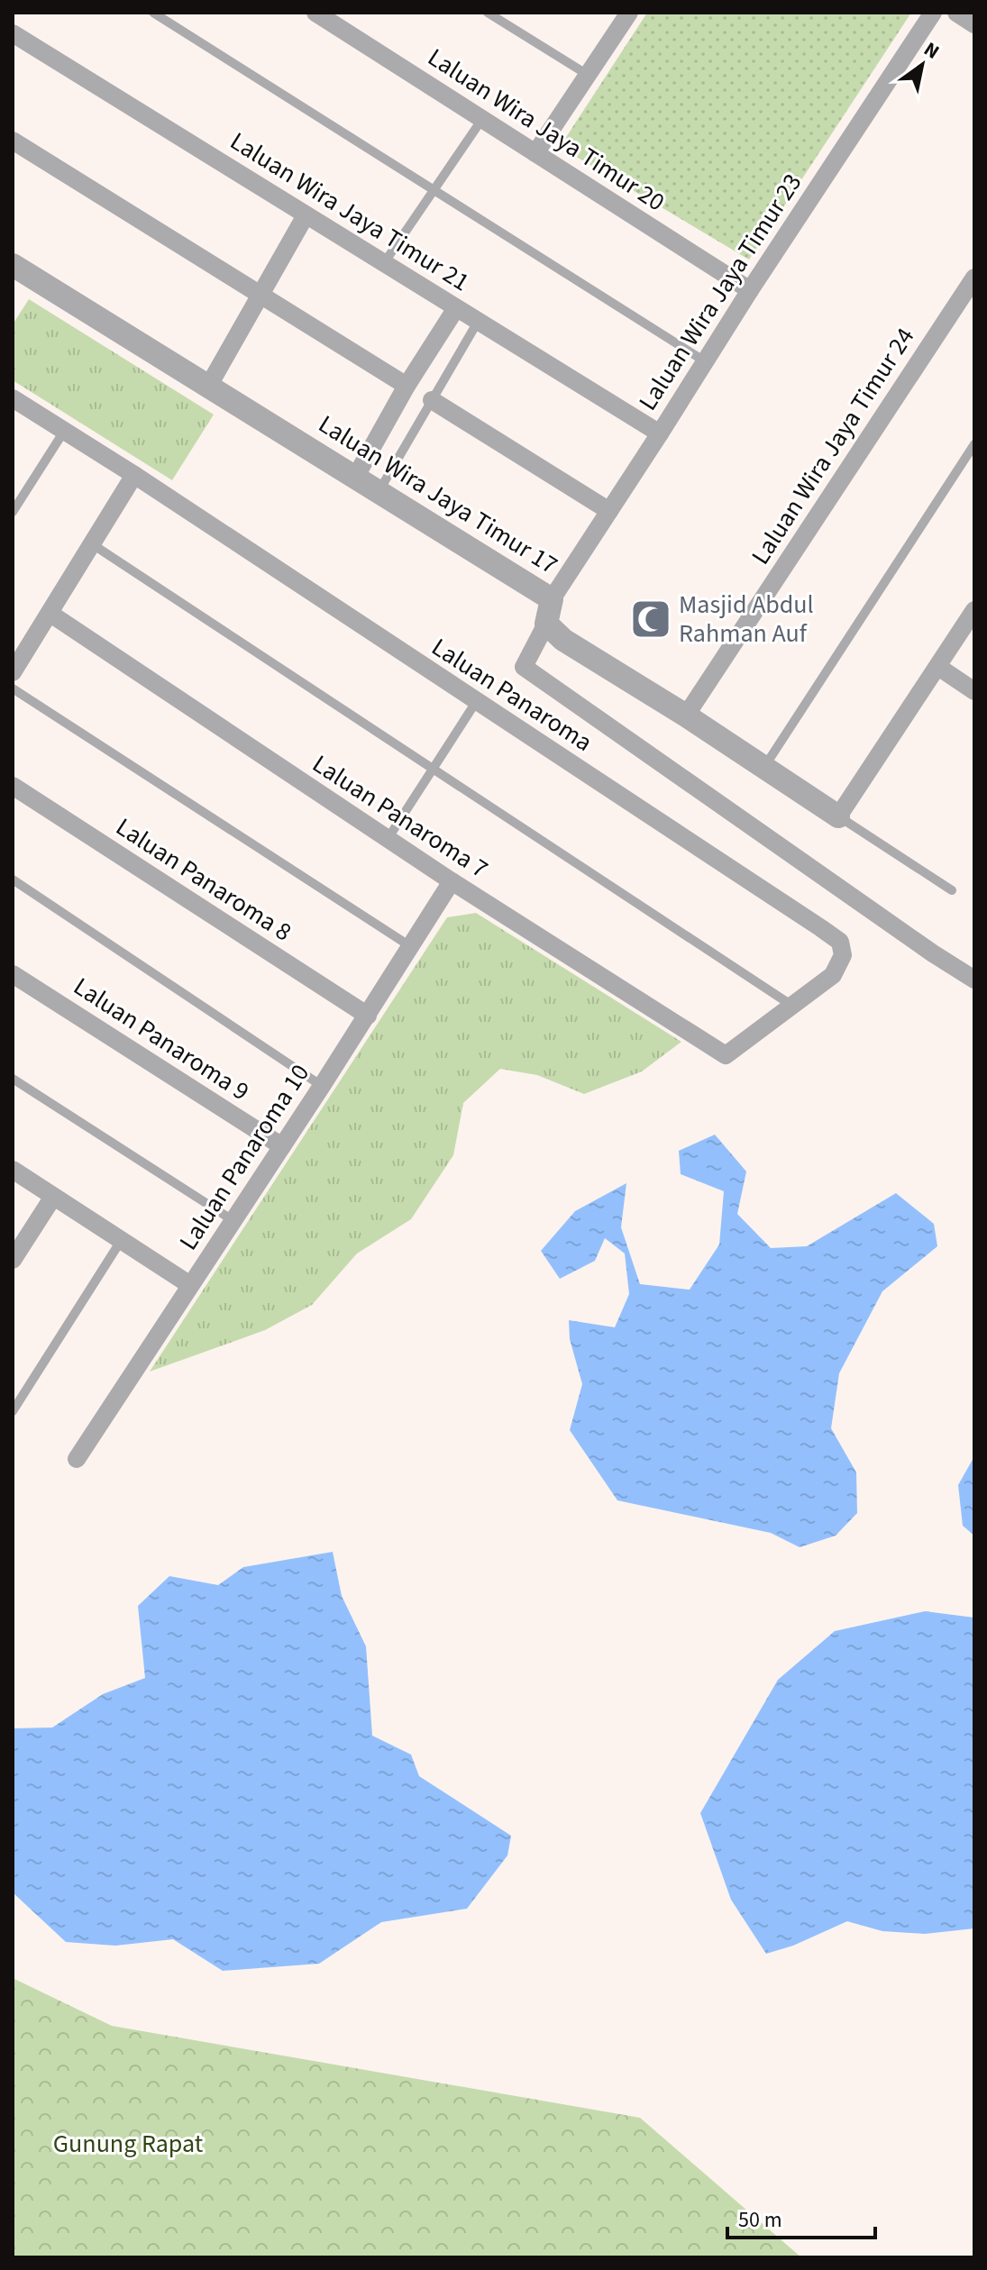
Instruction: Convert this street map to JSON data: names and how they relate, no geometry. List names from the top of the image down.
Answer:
{
  "streets": {
    "street": [
      "Laluan Wira Jaya Timur 20",
      "Laluan Wira Jaya Timur 21",
      "Laluan Wira Jaya Timur 23",
      "Laluan Wira Jaya Timur 24",
      "Laluan Wira Jaya Timur 17",
      "Laluan Panaroma",
      "Laluan Panaroma 7",
      "Laluan Panaroma 8",
      "Laluan Panaroma 9",
      "Laluan Panaroma 10"
    ]
  },
  "crossings": [
    ["Laluan Wira Jaya Timur 20", "Laluan Wira Jaya Timur 23"],
    ["Laluan Wira Jaya Timur 21", "Laluan Wira Jaya Timur 23"],
    ["Laluan Wira Jaya Timur 23", "Laluan Wira Jaya Timur 17"],
    ["Laluan Panaroma", "Laluan Panaroma 7"],
    ["Laluan Panaroma 7", "Laluan Panaroma 10"],
    ["Laluan Panaroma 8", "Laluan Panaroma 10"],
    ["Laluan Panaroma 9", "Laluan Panaroma 10"]
  ],
  "parks": ["Gunung Rapat"],
  "places": {
    "mosque": ["Masjid Abdul Rahman Auf"]
  },
  "scale_bar": "50 m",
  "north": "top right"
}
